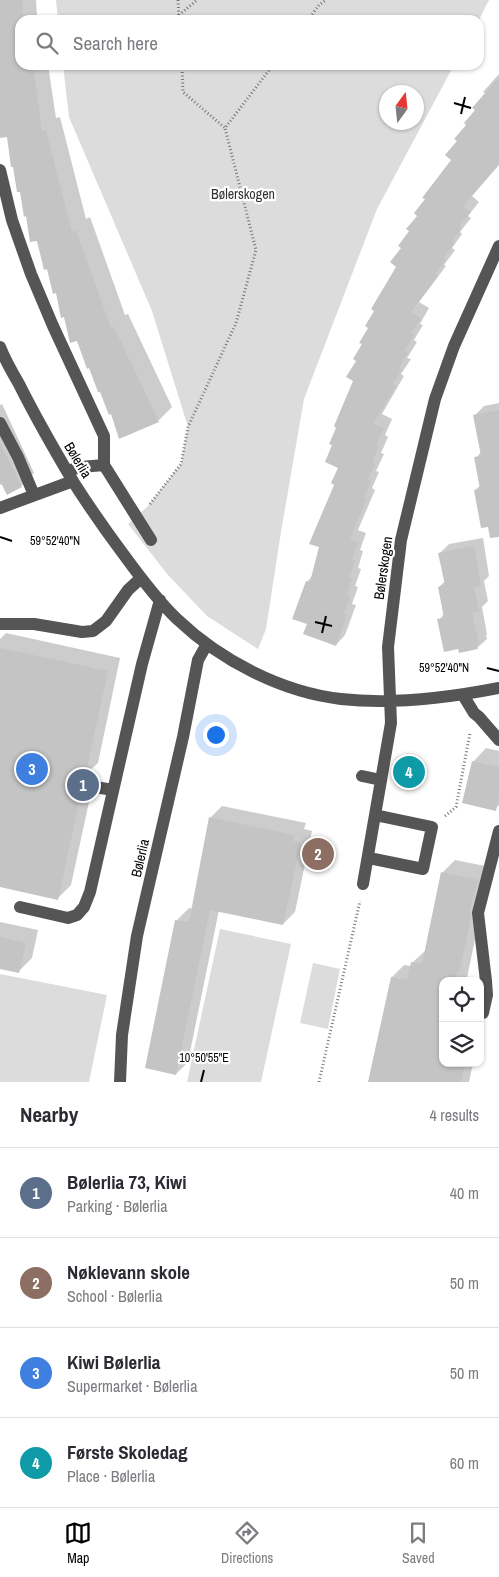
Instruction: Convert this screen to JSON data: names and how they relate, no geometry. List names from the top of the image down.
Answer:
{
  "streets": {
    "street": ["Bølerlia", "Bølerskogen"]
  },
  "crossings": [
    ["Bølerlia", "Bølerskogen"]
  ],
  "parks": ["Bølerskogen"],
  "north": "top",
  "page": {
    "search": "Search here",
    "pins": [
      "3",
      "4",
      "1",
      "2"
    ],
    "heading": ["Nearby", "4 results"],
    "list": [
      {
        "mark": "1",
        "name": "Bølerlia 73, Kiwi",
        "note": "Parking · Bølerlia",
        "value": "40 m"
      },
      {
        "mark": "2",
        "name": "Nøklevann skole",
        "note": "School · Bølerlia",
        "value": "50 m"
      },
      {
        "mark": "3",
        "name": "Kiwi Bølerlia",
        "note": "Supermarket · Bølerlia",
        "value": "50 m"
      },
      {
        "mark": "4",
        "name": "Første Skoledag",
        "note": "Place · Bølerlia",
        "value": "60 m"
      }
    ],
    "nav": ["Map", "Directions", "Saved"]
  },
  "coordinates": ["59°52'40\"N", "10°50'55\"E"]
}
